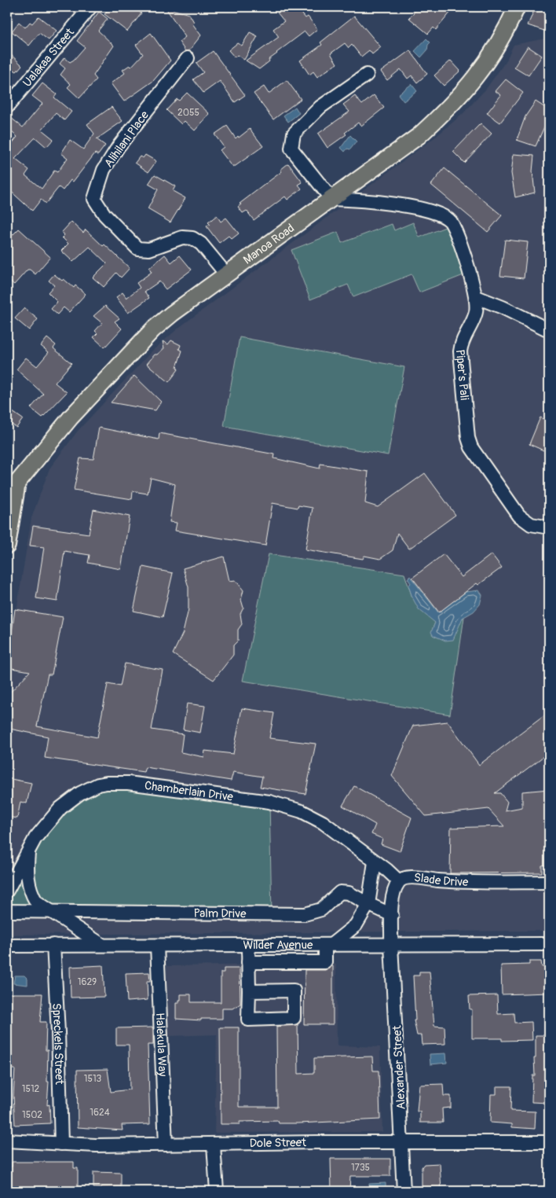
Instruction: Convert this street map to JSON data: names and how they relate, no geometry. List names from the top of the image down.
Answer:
{
  "streets": {
    "main road": ["Manoa Road"],
    "street": [
      "Ualakaa Street",
      "Alihilani Place",
      "Piper's Pali",
      "Chamberlain Drive",
      "Slade Drive",
      "Palm Drive",
      "Wilder Avenue",
      "Spreckels Street",
      "Halekula Way",
      "Alexander Street",
      "Dole Street"
    ]
  },
  "crossings": [
    ["Alihilani Place", "Manoa Road"],
    ["Manoa Road", "Piper's Pali"],
    ["Chamberlain Drive", "Slade Drive"],
    ["Slade Drive", "Wilder Avenue"],
    ["Slade Drive", "Alexander Street"],
    ["Wilder Avenue", "Spreckels Street"],
    ["Wilder Avenue", "Halekula Way"],
    ["Wilder Avenue", "Alexander Street"],
    ["Spreckels Street", "Dole Street"],
    ["Halekula Way", "Dole Street"],
    ["Alexander Street", "Dole Street"]
  ],
  "house_numbers": [
    "2055",
    "1629",
    "1513",
    "1512",
    "1624",
    "1502",
    "1735"
  ]
}
